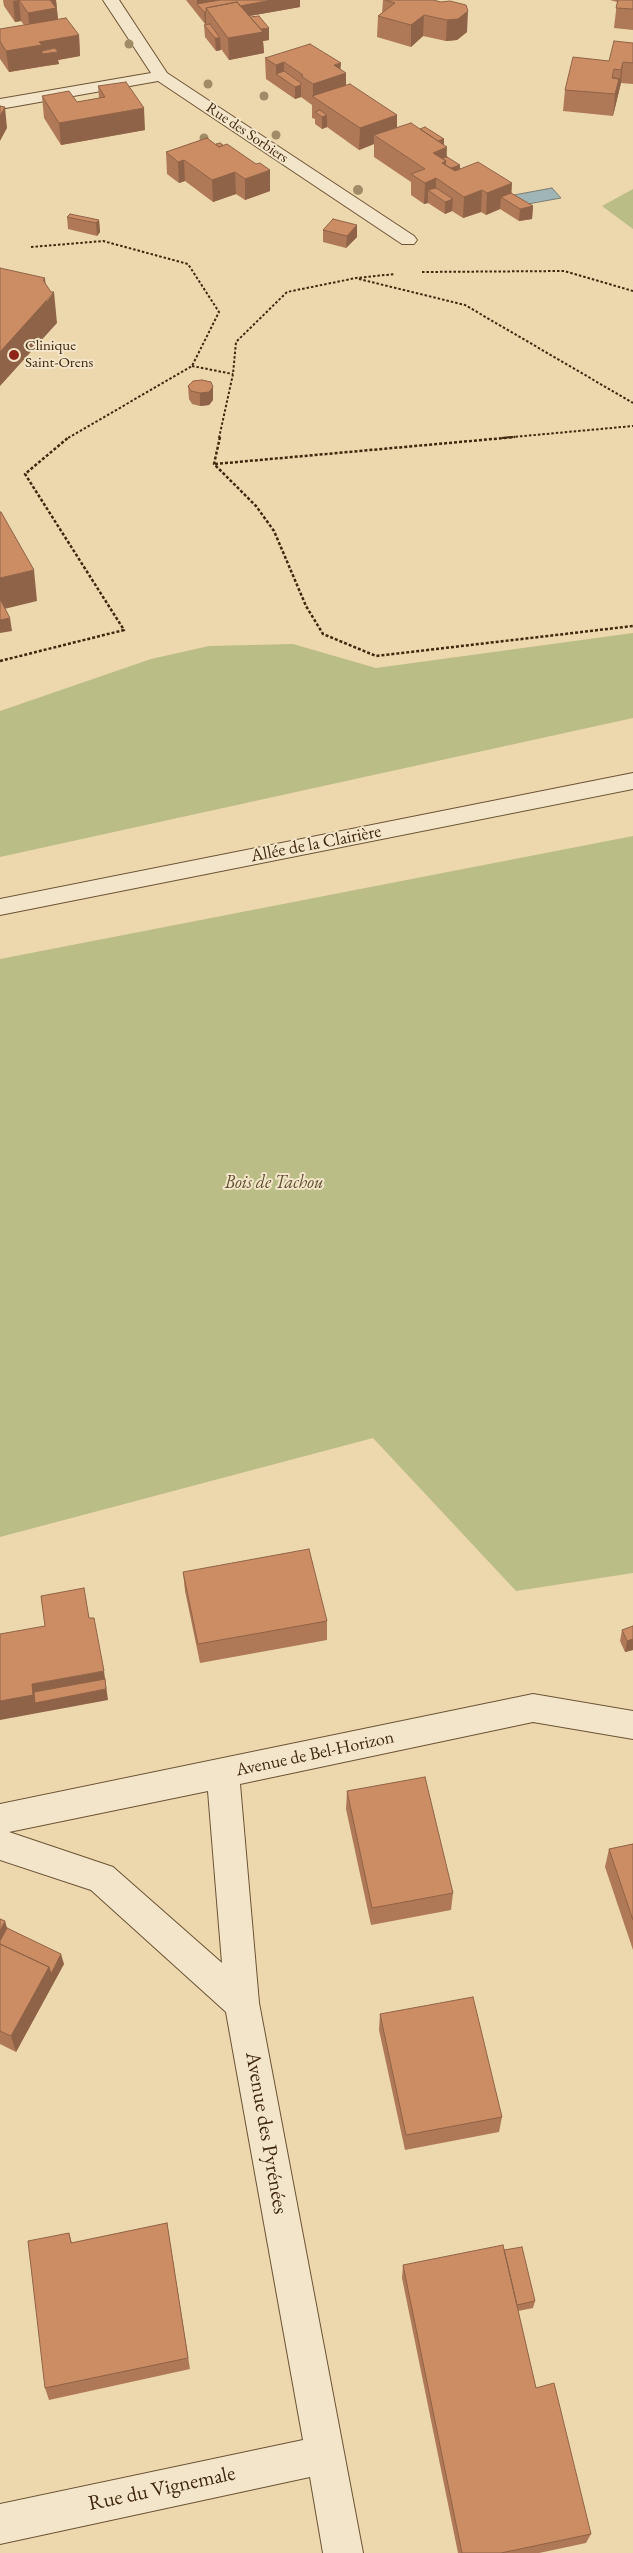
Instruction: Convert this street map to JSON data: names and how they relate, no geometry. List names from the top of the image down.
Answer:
{
  "streets": {
    "street": [
      "Rue des Sorbiers",
      "Allée de la Clairière",
      "Avenue de Bel-Horizon",
      "Avenue des Pyrénées",
      "Rue du Vignemale"
    ]
  },
  "crossings": [
    ["Avenue de Bel-Horizon", "Avenue des Pyrénées"],
    ["Avenue des Pyrénées", "Rue du Vignemale"]
  ],
  "parks": ["Bois de Tachou"],
  "places": ["Clinique Saint-Orens"]
}
